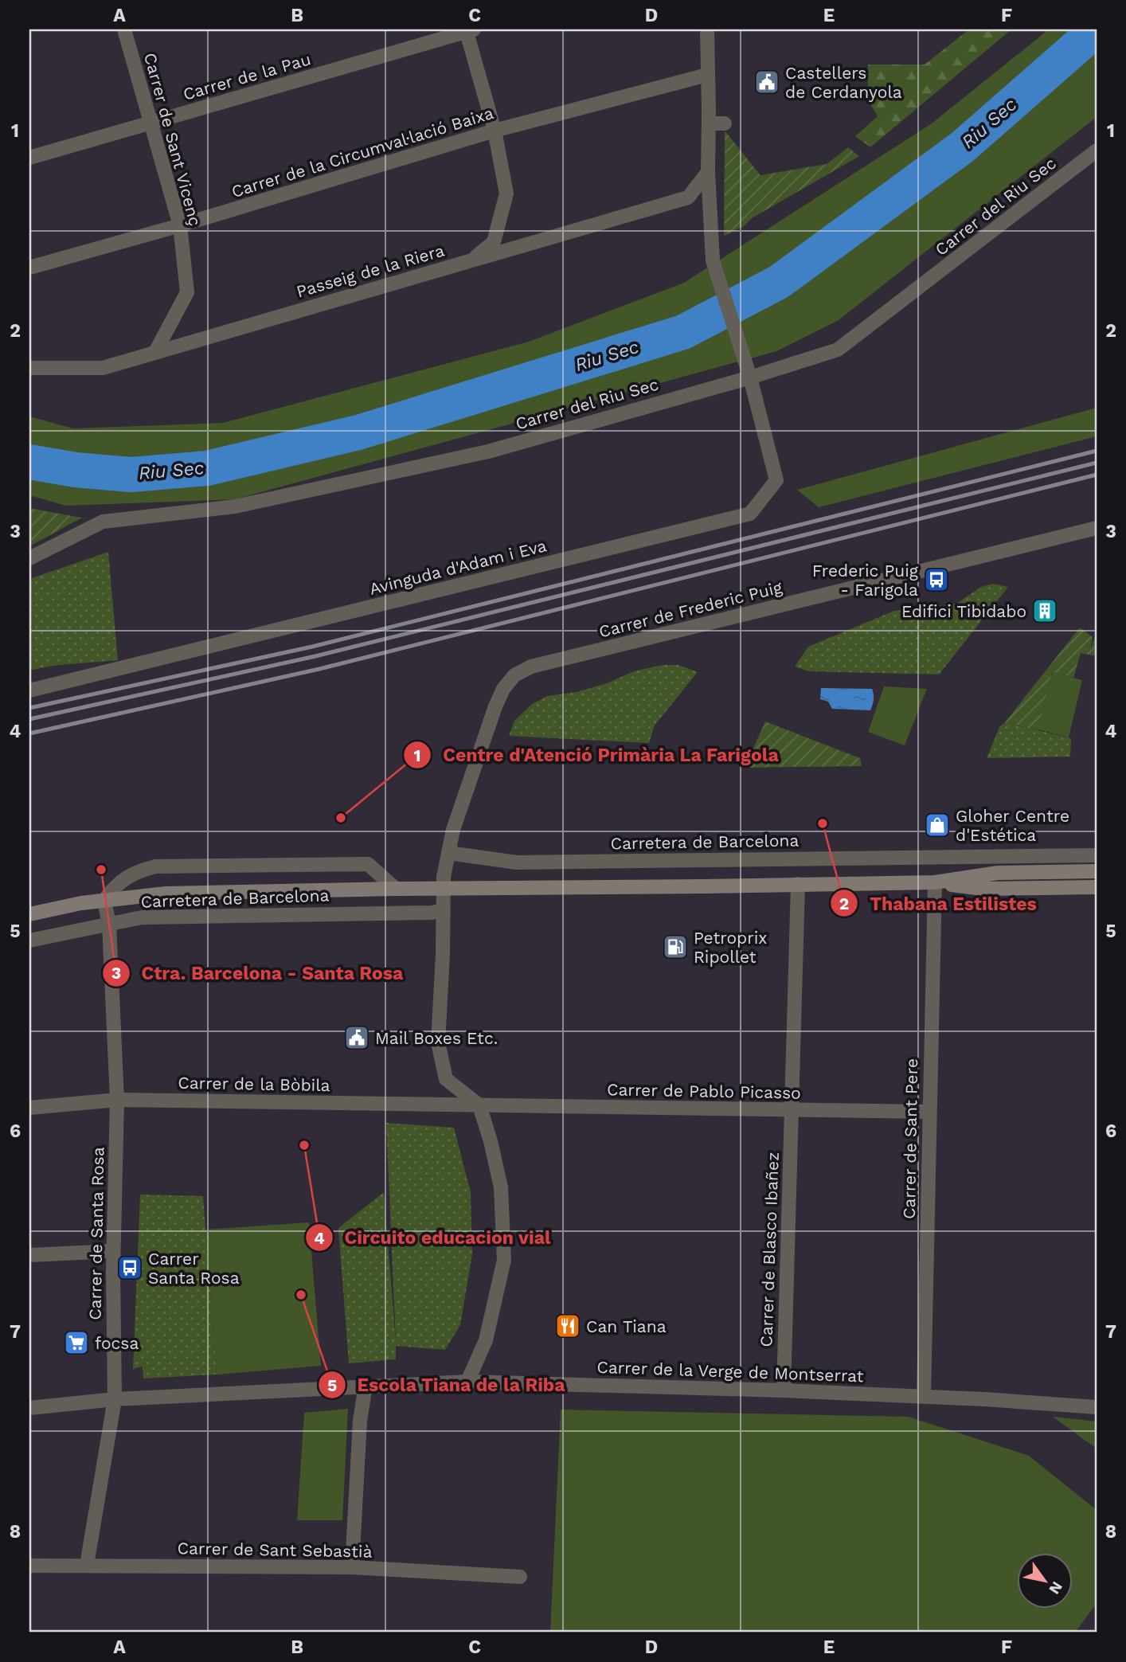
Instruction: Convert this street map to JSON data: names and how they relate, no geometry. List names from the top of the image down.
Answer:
{
  "streets": {
    "main road": ["Carretera de Barcelona"],
    "street": [
      "Carrer de la Pau",
      "Carrer de Sant Vicenç",
      "Carrer de la Circumval·lació Baixa",
      "Carrer del Riu Sec",
      "Passeig de la Riera",
      "Avinguda d'Adam i Eva",
      "Carrer de Frederic Puig",
      "Carrer de la Bòbila",
      "Carrer de Pablo Picasso",
      "Carrer de Sant Pere",
      "Carrer de Santa Rosa",
      "Carrer de Blasco Ibañez",
      "Carrer de la Verge de Montserrat",
      "Carrer de Sant Sebastià"
    ]
  },
  "crossings": [
    ["Carrer de la Pau", "Carrer de Sant Vicenç"],
    ["Carrer de Sant Vicenç", "Carrer de la Circumval·lació Baixa"],
    ["Carrer de Sant Vicenç", "Passeig de la Riera"],
    ["Carrer del Riu Sec", "Avinguda d'Adam i Eva"],
    ["Carrer de Frederic Puig", "Carretera de Barcelona"],
    ["Carrer de Frederic Puig", "Carrer de la Bòbila"],
    ["Carrer de Frederic Puig", "Carrer de Pablo Picasso"],
    ["Carretera de Barcelona", "Carrer de Sant Pere"],
    ["Carretera de Barcelona", "Carrer de Santa Rosa"],
    ["Carretera de Barcelona", "Carrer de Blasco Ibañez"],
    ["Carrer de la Bòbila", "Carrer de Pablo Picasso"],
    ["Carrer de la Bòbila", "Carrer de Santa Rosa"],
    ["Carrer de Pablo Picasso", "Carrer de Sant Pere"],
    ["Carrer de Pablo Picasso", "Carrer de Blasco Ibañez"],
    ["Carrer de Sant Pere", "Carrer de la Verge de Montserrat"],
    ["Carrer de Santa Rosa", "Carrer de la Verge de Montserrat"],
    ["Carrer de Santa Rosa", "Carrer de Sant Sebastià"],
    ["Carrer de Blasco Ibañez", "Carrer de la Verge de Montserrat"]
  ],
  "water": ["Riu Sec"],
  "places": {
    "public building": ["Castellers de Cerdanyola", "Mail Boxes Etc."],
    "bus stop": ["Frederic Puig - Farigola", "Carrer Santa Rosa"],
    "building": ["Edifici Tibidabo"],
    "other": [
      "Centre d'Atenció Primària La Farigola",
      "Thabana Estilistes",
      "Ctra. Barcelona - Santa Rosa",
      "Circuito educacion vial",
      "Escola Tiana de la Riba"
    ],
    "shop": ["Gloher Centre d'Estética"],
    "fuel station": ["Petroprix Ripollet"],
    "restaurant": ["Can Tiana"],
    "supermarket": ["focsa"]
  },
  "north": "bottom right",
  "grid": {
    "columns": [
      "A",
      "B",
      "C",
      "D",
      "E",
      "F"
    ],
    "rows": [
      "1",
      "2",
      "3",
      "4",
      "5",
      "6",
      "7",
      "8"
    ]
  }
}
